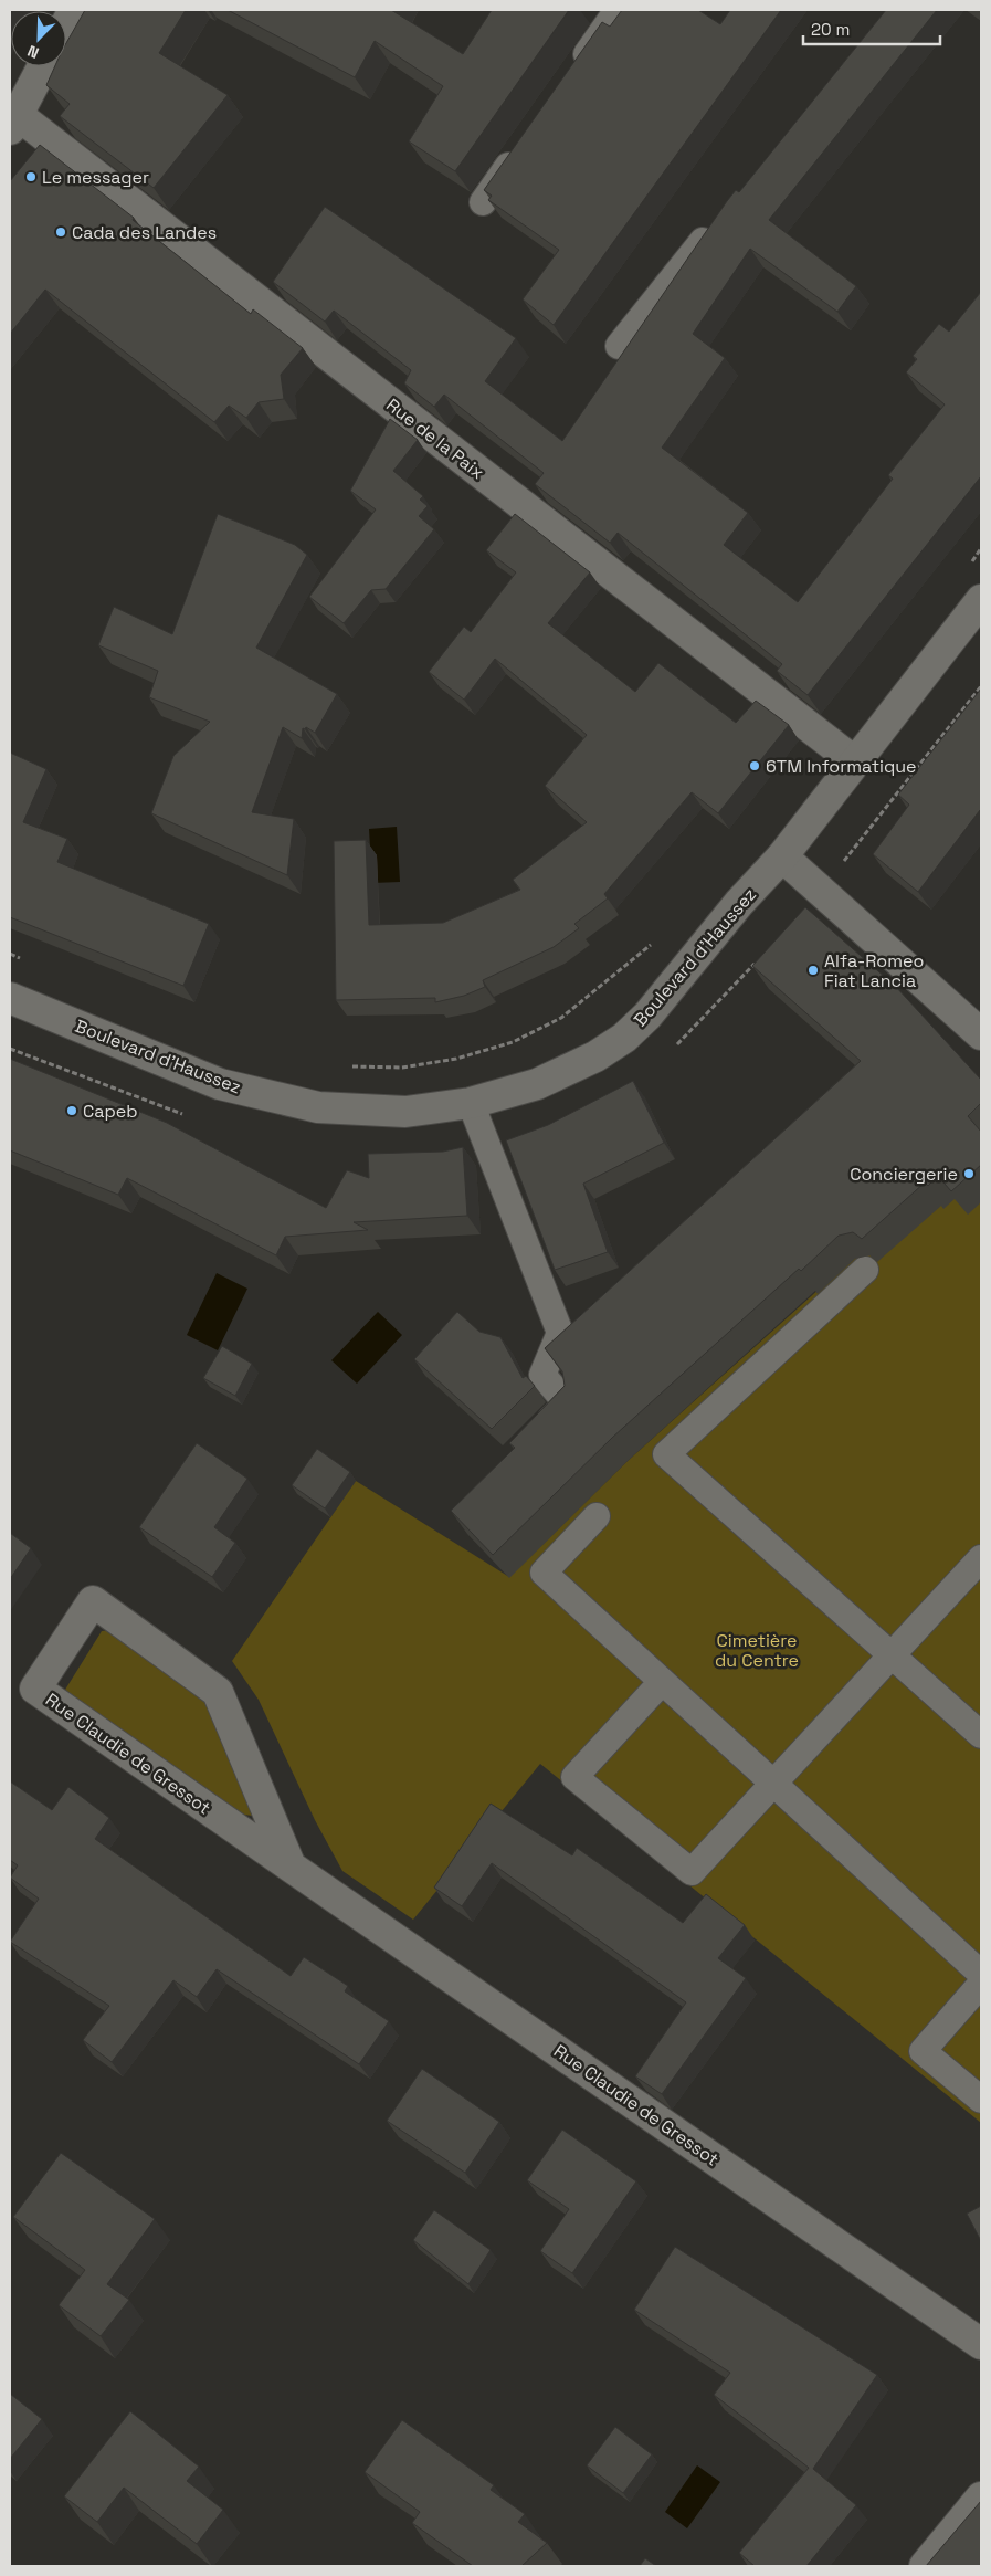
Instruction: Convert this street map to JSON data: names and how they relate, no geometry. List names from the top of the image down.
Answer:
{
  "streets": {
    "street": ["Rue de la Paix", "Boulevard d'Haussez", "Rue Claudie de Gressot"]
  },
  "crossings": [
    ["Rue de la Paix", "Boulevard d'Haussez"]
  ],
  "parks": ["Cimetière du Centre"],
  "places": [
    "Le messager",
    "Cada des Landes",
    "6TM Informatique",
    "Alfa-Romeo Fiat Lancia",
    "Capeb",
    "Conciergerie"
  ],
  "scale_bar": "20 m",
  "north": "bottom left"
}
